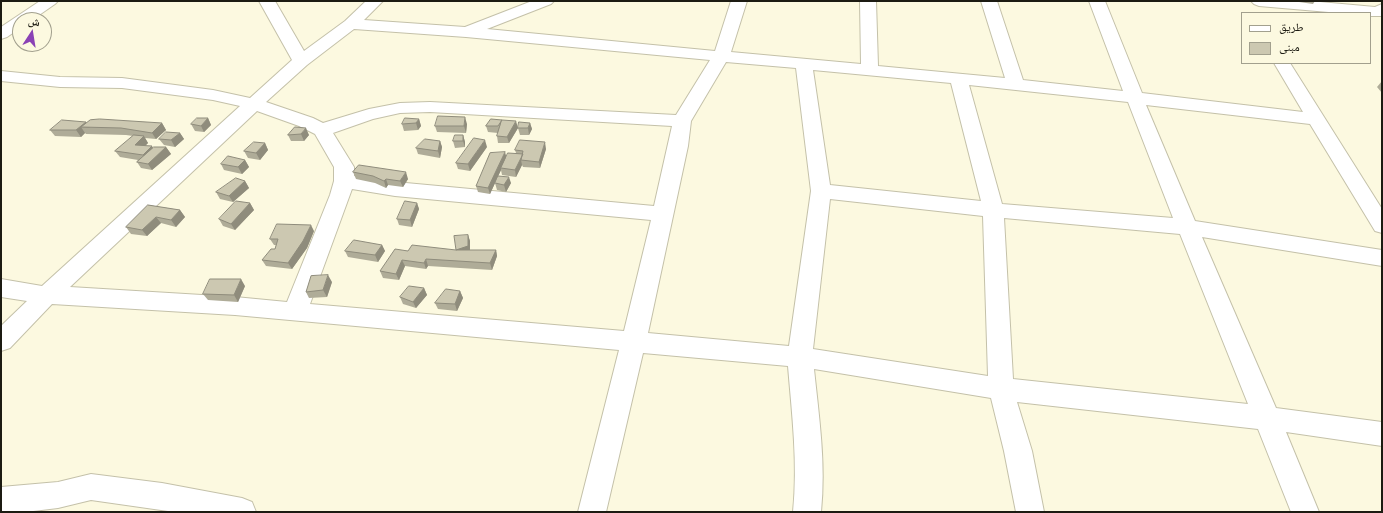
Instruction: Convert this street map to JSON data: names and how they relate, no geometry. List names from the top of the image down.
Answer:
{
  "legend": ["طريق", "مبنى"],
  "north": "top"
}
